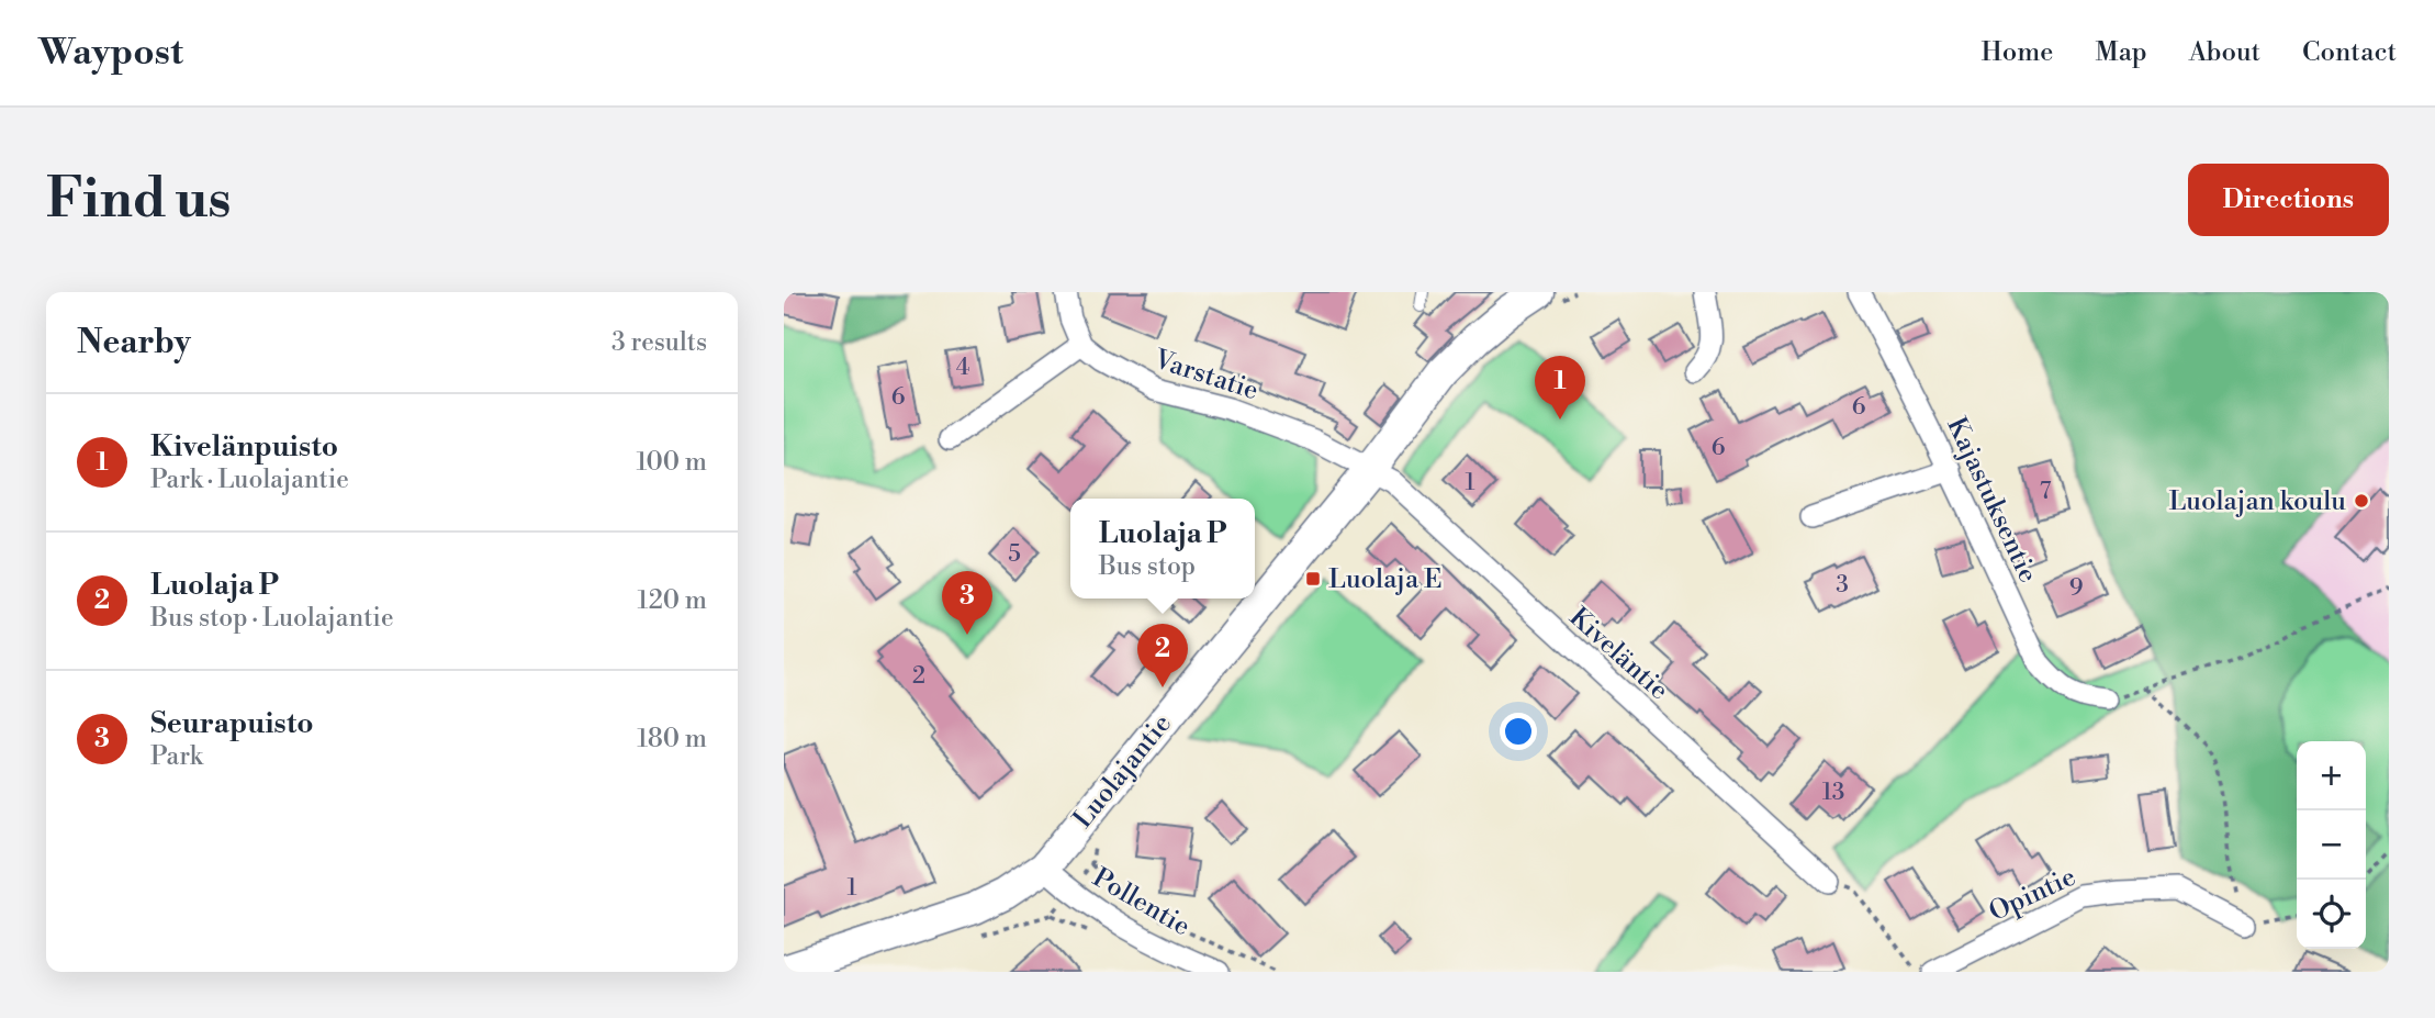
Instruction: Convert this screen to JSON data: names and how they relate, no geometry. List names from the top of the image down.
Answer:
{
  "streets": {
    "main road": ["Luolajantie"],
    "street": [
      "Varstatie",
      "Kajastuksentie",
      "Kiveläntie",
      "Opintie",
      "Pollentie"
    ]
  },
  "crossings": [
    ["Varstatie", "Kiveläntie"],
    ["Varstatie", "Luolajantie"],
    ["Kiveläntie", "Luolajantie"],
    ["Luolajantie", "Pollentie"]
  ],
  "places": {
    "other": ["Luolajan koulu"],
    "transit": ["Luolaja E"]
  },
  "house_numbers": [
    "4",
    "6",
    "6",
    "6",
    "1",
    "7",
    "5",
    "3",
    "9",
    "2",
    "13",
    "1"
  ],
  "page": {
    "header": "Waypost",
    "nav": [
      "Home",
      "Map",
      "About",
      "Contact"
    ],
    "buttons": "Directions",
    "title": "Find us",
    "heading": ["Nearby", "3 results"],
    "pins": ["1", "3", "2"],
    "list": [
      {
        "mark": "1",
        "name": "Kivelänpuisto",
        "note": "Park · Luolajantie",
        "value": "100 m"
      },
      {
        "mark": "2",
        "name": "Luolaja P",
        "note": "Bus stop · Luolajantie",
        "value": "120 m"
      },
      {
        "mark": "3",
        "name": "Seurapuisto",
        "note": "Park",
        "value": "180 m"
      }
    ],
    "popup": ["Luolaja P", "Bus stop"],
    "map_buttons": ["+", "−"]
  }
}
